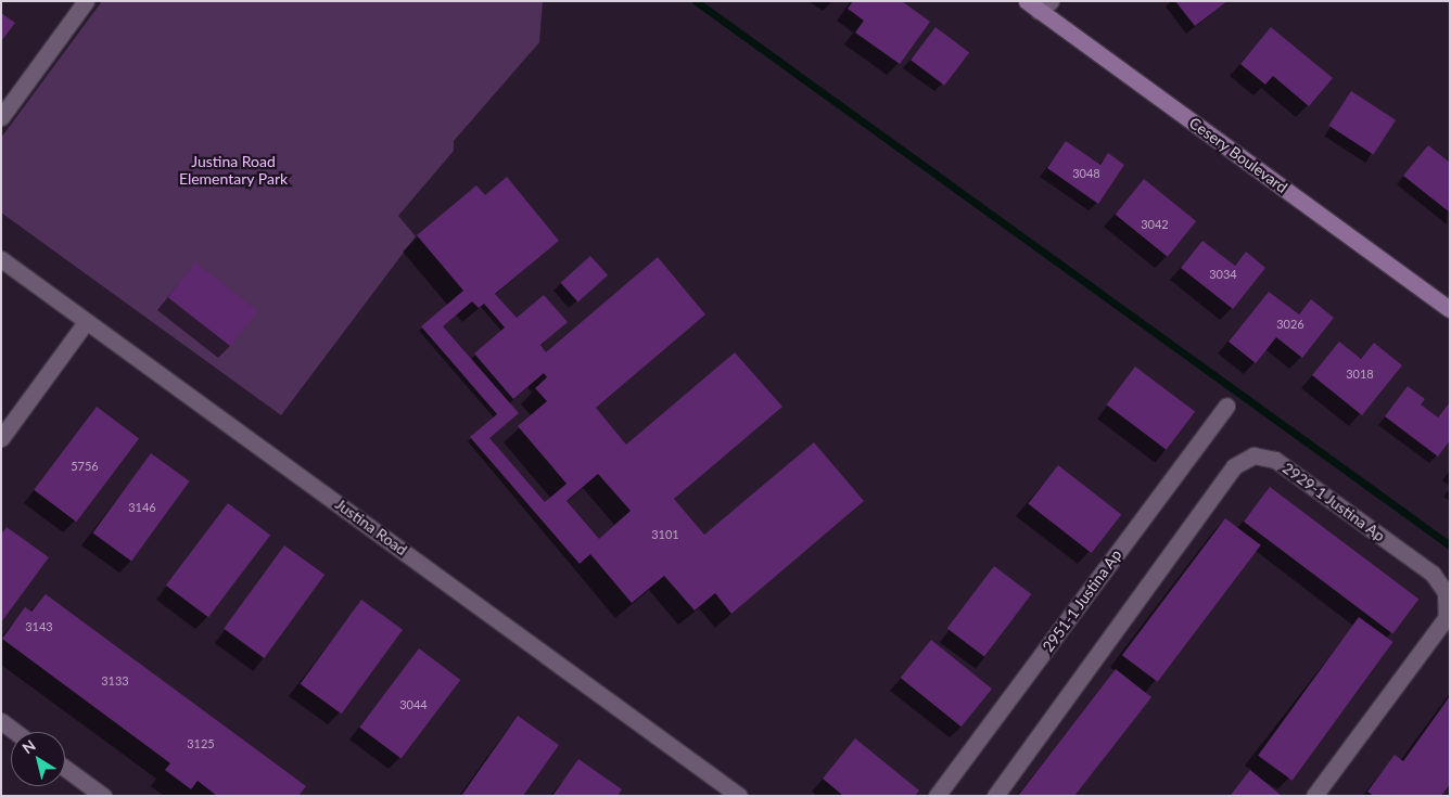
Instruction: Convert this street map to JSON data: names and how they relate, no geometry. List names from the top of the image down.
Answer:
{
  "streets": {
    "main road": ["Cesery Boulevard"],
    "street": ["2929-1 Justina Ap", "Justina Road", "2951-1 Justina Ap"]
  },
  "parks": ["Justina Road Elementary Park"],
  "house_numbers": [
    "3048",
    "3042",
    "3034",
    "3026",
    "3018",
    "5756",
    "3146",
    "3101",
    "3143",
    "3133",
    "3044",
    "3125"
  ],
  "north": "top left"
}
